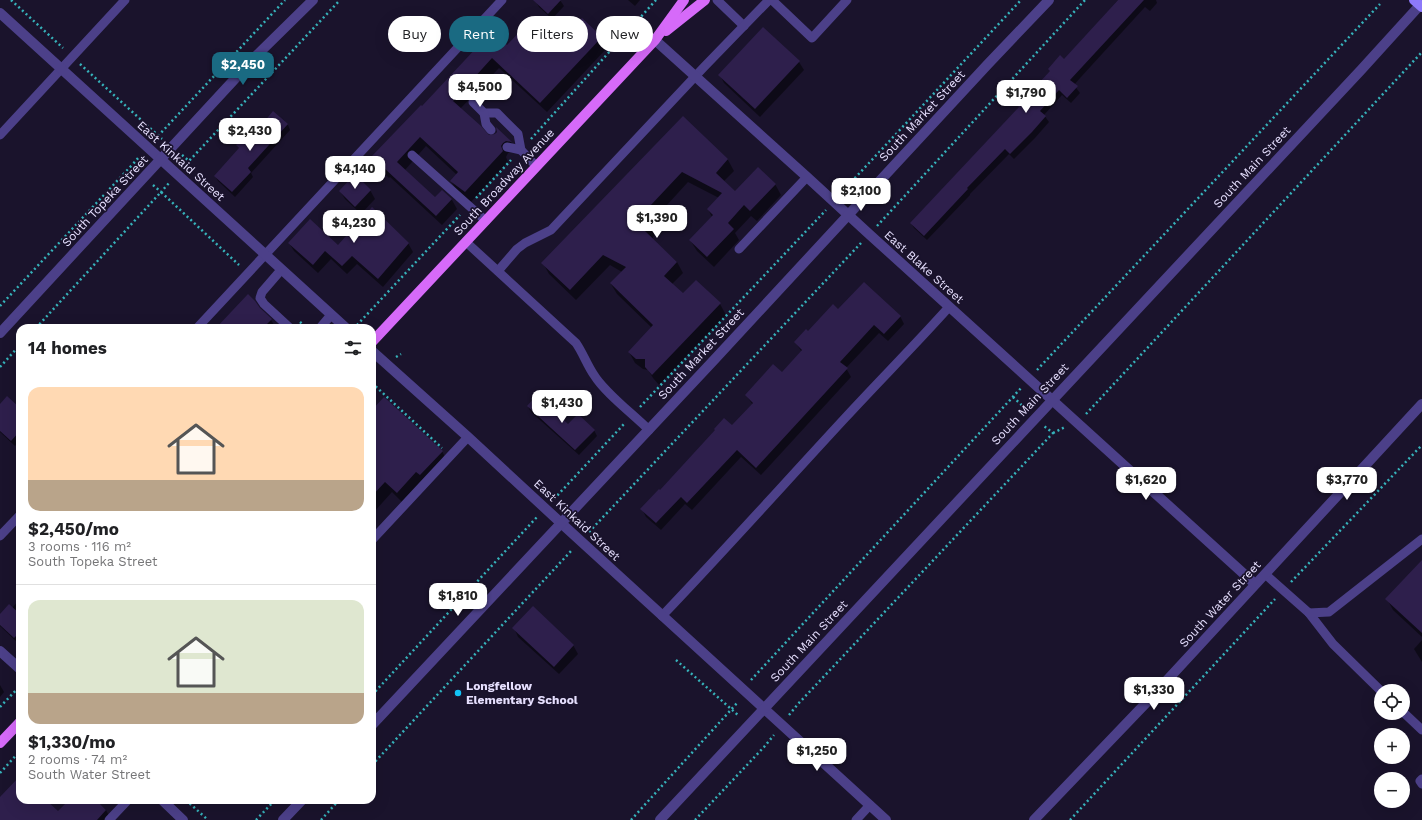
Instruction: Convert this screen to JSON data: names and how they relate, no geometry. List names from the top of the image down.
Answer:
{
  "streets": {
    "main road": ["South Broadway Avenue"],
    "street": [
      "South Market Street",
      "East Kinkaid Street",
      "South Main Street",
      "South Topeka Street",
      "East Blake Street",
      "South Water Street"
    ]
  },
  "crossings": [
    ["South Market Street", "East Kinkaid Street"],
    ["South Market Street", "East Blake Street"],
    ["East Kinkaid Street", "South Main Street"],
    ["East Kinkaid Street", "South Topeka Street"],
    ["South Main Street", "East Blake Street"],
    ["South Broadway Avenue", "East Blake Street"],
    ["East Blake Street", "South Water Street"]
  ],
  "places": ["Longfellow Elementary School"],
  "page": {
    "chip": [
      "Buy",
      "Rent",
      "Filters",
      "New"
    ],
    "price": [
      "$2,450",
      "$4,500",
      "$1,790",
      "$2,430",
      "$4,140",
      "$2,100",
      "$1,390",
      "$4,230",
      "$1,430",
      "$1,620",
      "$3,770",
      "$1,810",
      "$1,330",
      "$1,250"
    ],
    "heading": "14 homes",
    "list": [
      {
        "name": "$2,450/mo",
        "note": "3 rooms · 116 m² · South Topeka Street"
      },
      {
        "name": "$1,330/mo",
        "note": "2 rooms · 74 m² · South Water Street"
      }
    ],
    "map_buttons": ["+", "−"]
  }
}
